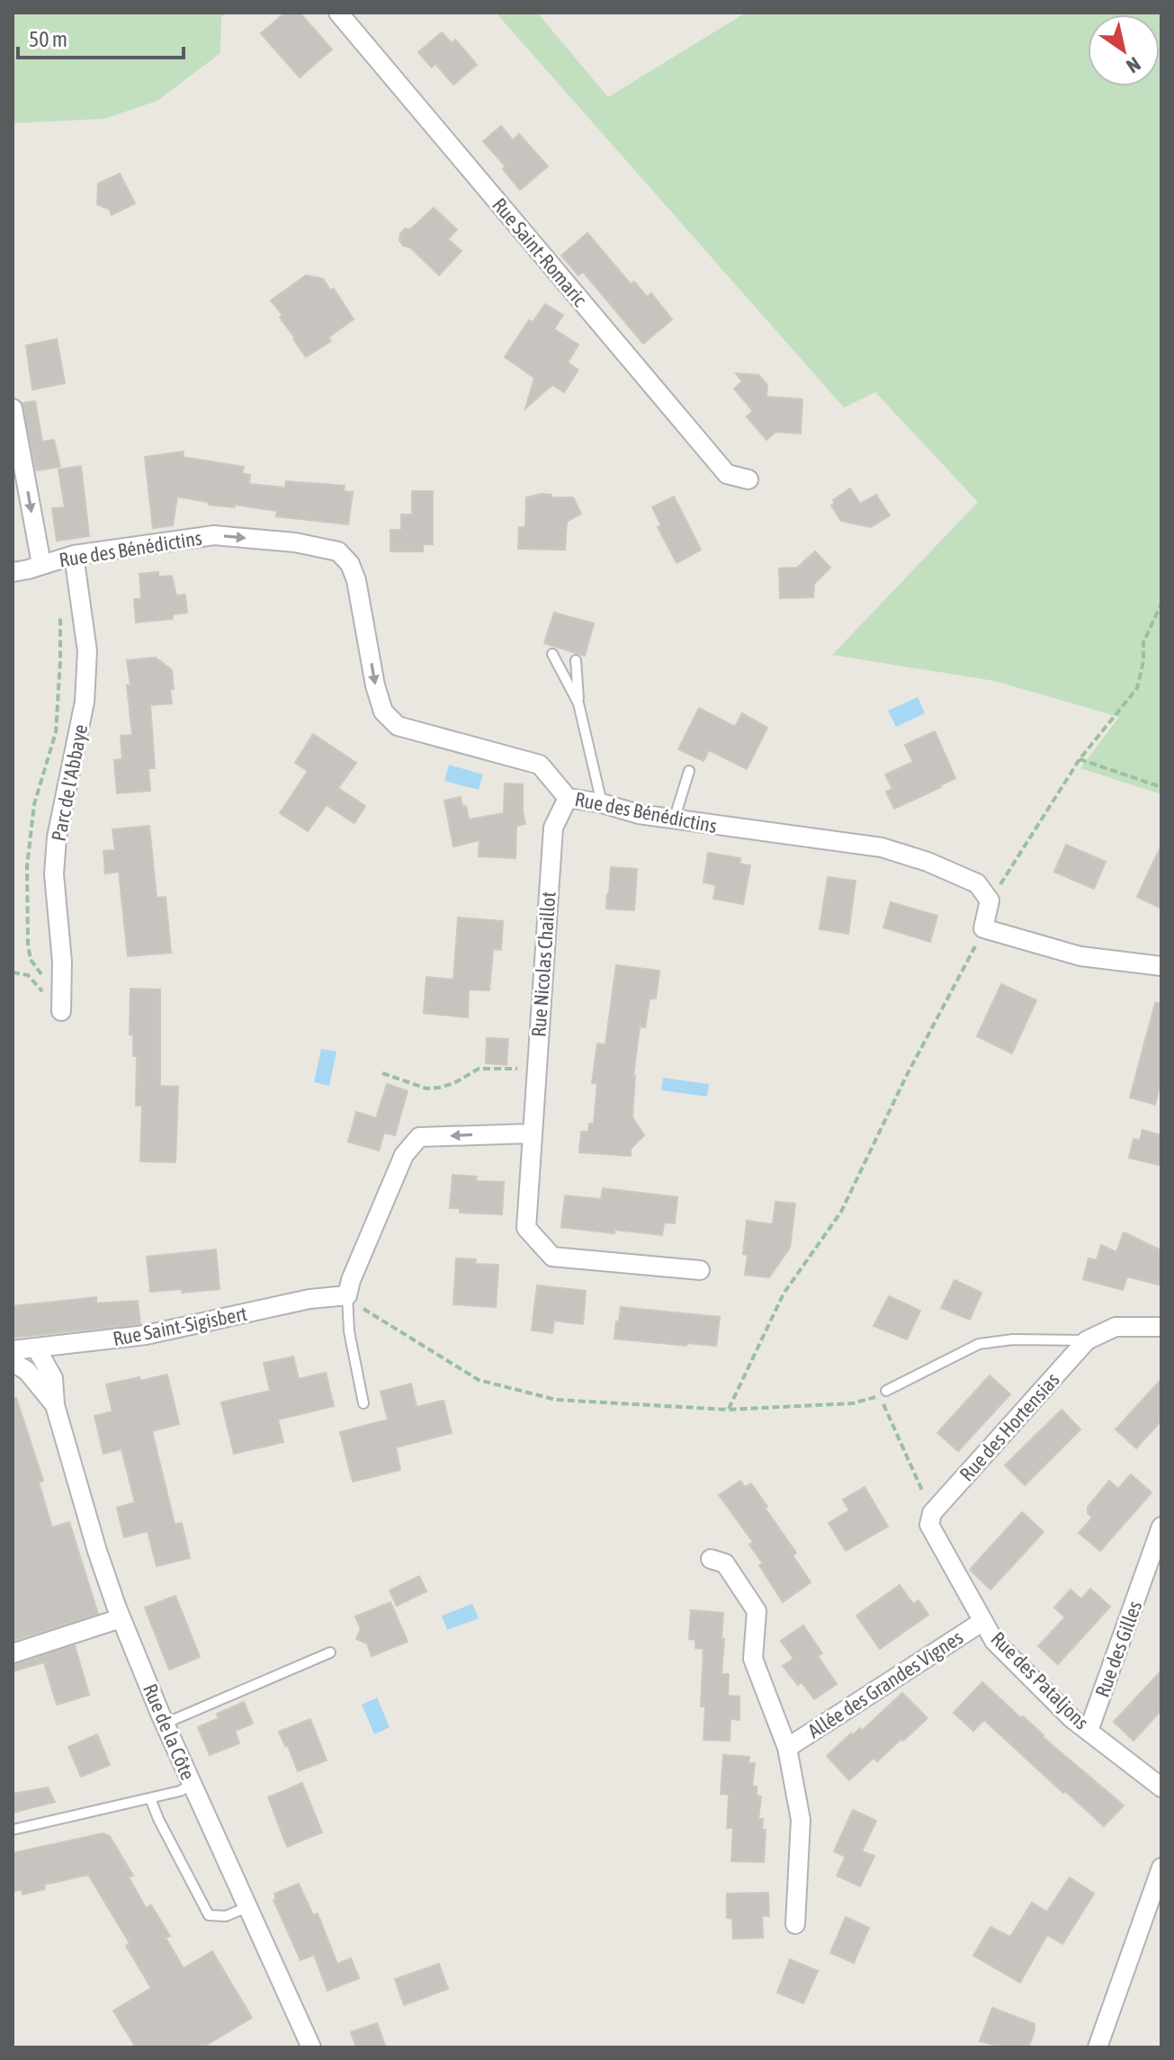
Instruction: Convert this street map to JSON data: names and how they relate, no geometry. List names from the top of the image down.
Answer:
{
  "streets": {
    "street": [
      "Rue Saint-Romaric",
      "Rue des Bénédictins",
      "Parc de l'Abbaye",
      "Rue Nicolas Chaillot",
      "Rue Saint-Sigisbert",
      "Rue des Hortensias",
      "Rue des Gilles",
      "Rue des Pataljons",
      "Allée des Grandes Vignes",
      "Rue de la Côte"
    ]
  },
  "crossings": [
    ["Rue des Bénédictins", "Parc de l'Abbaye"],
    ["Rue des Bénédictins", "Rue Nicolas Chaillot"],
    ["Rue Saint-Sigisbert", "Rue de la Côte"],
    ["Rue des Hortensias", "Rue des Pataljons"],
    ["Rue des Gilles", "Rue des Pataljons"],
    ["Rue des Pataljons", "Allée des Grandes Vignes"]
  ],
  "one_way": ["Rue des Bénédictins"],
  "scale_bar": "50 m",
  "north": "bottom right"
}
